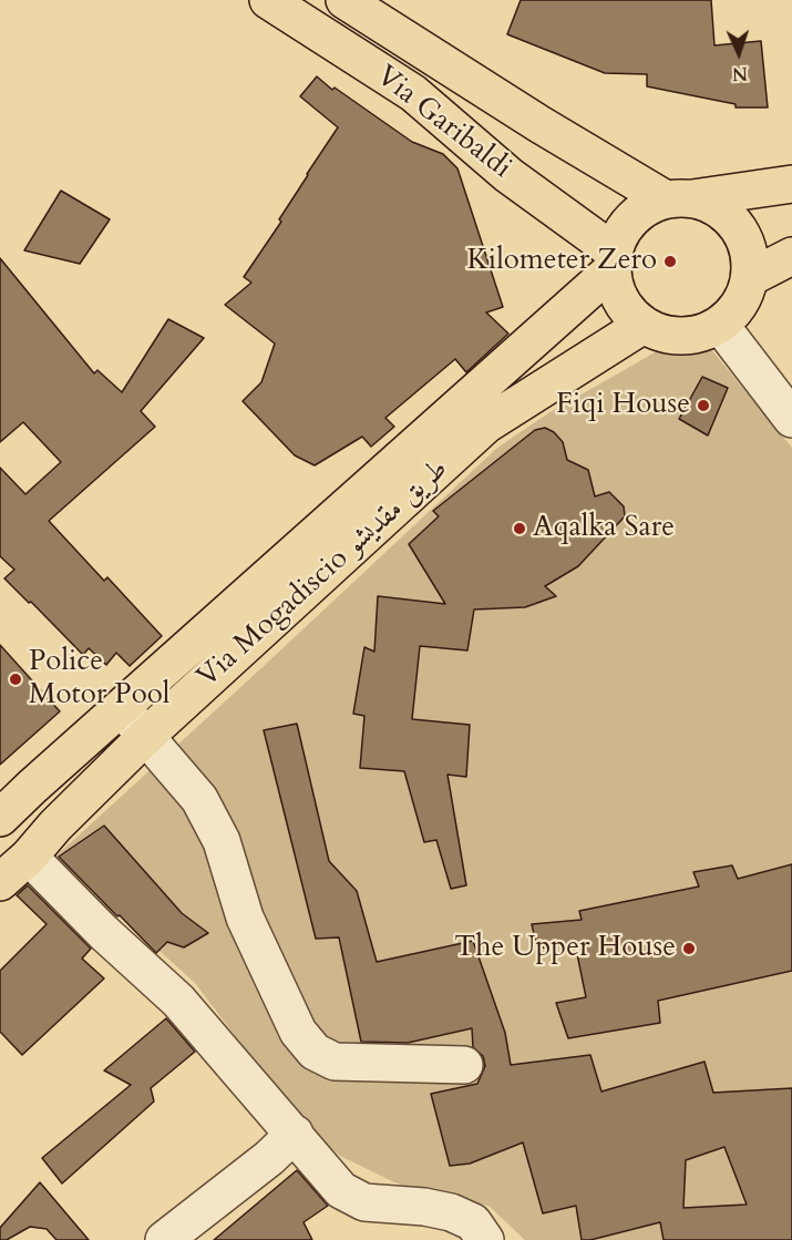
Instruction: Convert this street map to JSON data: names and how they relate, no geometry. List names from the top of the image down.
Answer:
{
  "streets": {
    "main road": ["Via Garibaldi", "Via Mogadiscio طريق مقديشو"]
  },
  "crossings": [
    ["Via Garibaldi", "Via Mogadiscio طريق مقديشو"]
  ],
  "places": [
    "Kilometer Zero",
    "Fiqi House",
    "Aqalka Sare",
    "Police Motor Pool",
    "The Upper House"
  ],
  "north": "bottom"
}
